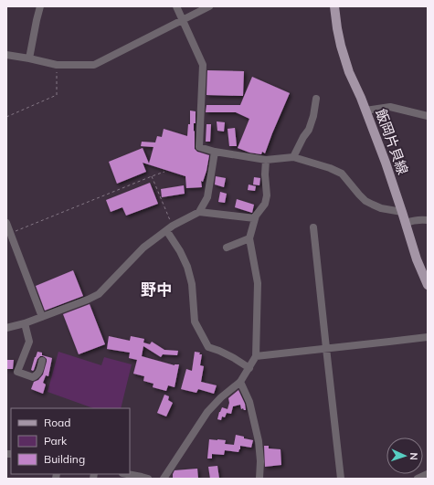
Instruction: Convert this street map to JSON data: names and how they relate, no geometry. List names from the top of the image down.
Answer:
{
  "streets": {
    "main road": ["飯岡片貝線"]
  },
  "districts": ["野中"],
  "legend": ["Road", "Park", "Building"],
  "north": "right"
}
